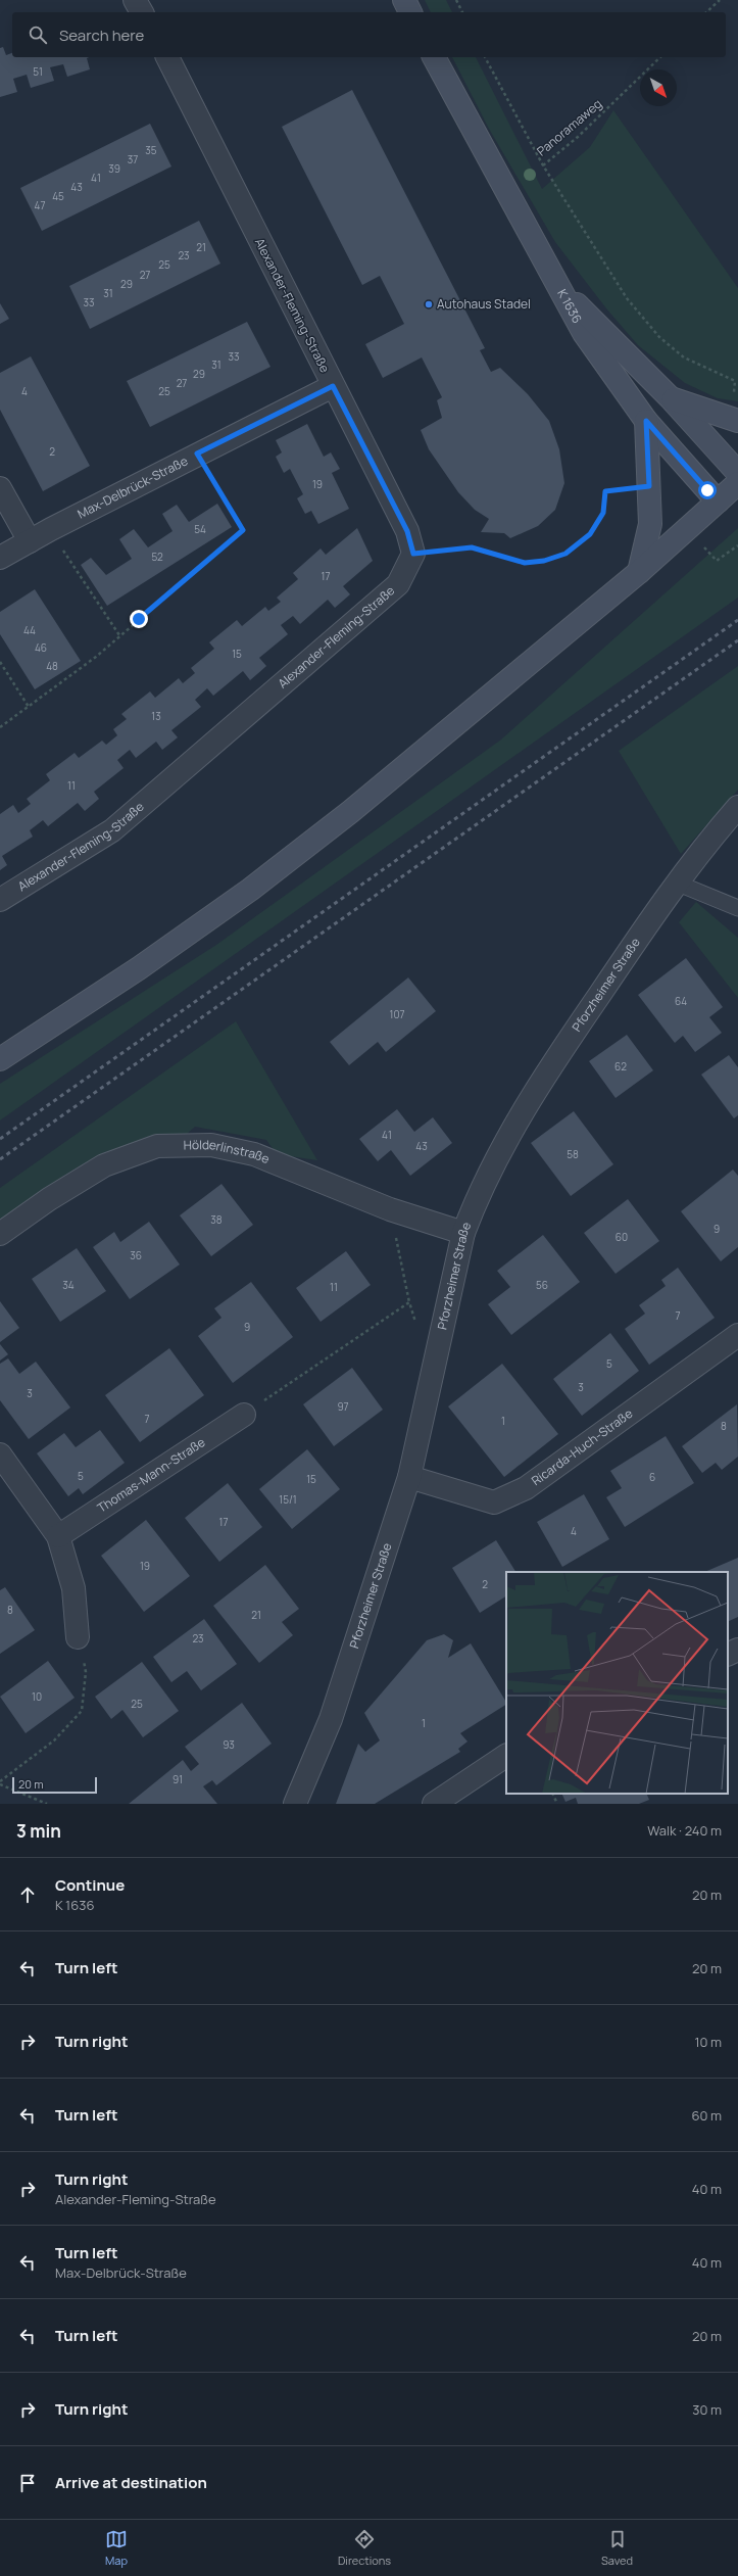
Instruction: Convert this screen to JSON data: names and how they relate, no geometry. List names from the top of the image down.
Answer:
{
  "streets": {
    "main road": ["K 1636"],
    "street": [
      "Alexander-Fleming-Straße",
      "Max-Delbrück-Straße",
      "Pforzheimer Straße",
      "Hölderlinstraße",
      "Ricarda-Huch-Straße",
      "Thomas-Mann-Straße"
    ],
    "path": ["Panoramaweg"]
  },
  "crossings": [
    ["Alexander-Fleming-Straße", "Max-Delbrück-Straße"],
    ["Pforzheimer Straße", "Hölderlinstraße"],
    ["Pforzheimer Straße", "Ricarda-Huch-Straße"]
  ],
  "places": ["Autohaus Stadel"],
  "house_numbers": [
    "51",
    "35",
    "37",
    "39",
    "41",
    "43",
    "45",
    "47",
    "21",
    "23",
    "25",
    "27",
    "29",
    "31",
    "33",
    "33",
    "31",
    "29",
    "27",
    "4",
    "25",
    "2",
    "19",
    "54",
    "52",
    "17",
    "44",
    "46",
    "15",
    "48",
    "13",
    "11",
    "64",
    "107",
    "62",
    "41",
    "43",
    "58",
    "38",
    "9",
    "60",
    "36",
    "34",
    "56",
    "11",
    "7",
    "9",
    "5",
    "3",
    "3",
    "97",
    "7",
    "1",
    "8",
    "5",
    "6",
    "15",
    "15/1",
    "17",
    "4",
    "19",
    "2",
    "8",
    "21",
    "23",
    "10",
    "25",
    "1",
    "93",
    "91"
  ],
  "scale_bar": "20 m",
  "north": "bottom right",
  "page": {
    "search": "Search here",
    "scale": "20 m",
    "heading": ["3 min", "Walk · 240 m"],
    "list": [
      ["Continue", "K 1636", "20 m"],
      ["Turn left", "20 m"],
      ["Turn right", "10 m"],
      ["Turn left", "60 m"],
      ["Turn right", "Alexander-Fleming-Straße", "40 m"],
      ["Turn left", "Max-Delbrück-Straße", "40 m"],
      ["Turn left", "20 m"],
      ["Turn right", "30 m"],
      "Arrive at destination"
    ],
    "nav": ["Map", "Directions", "Saved"]
  }
}
